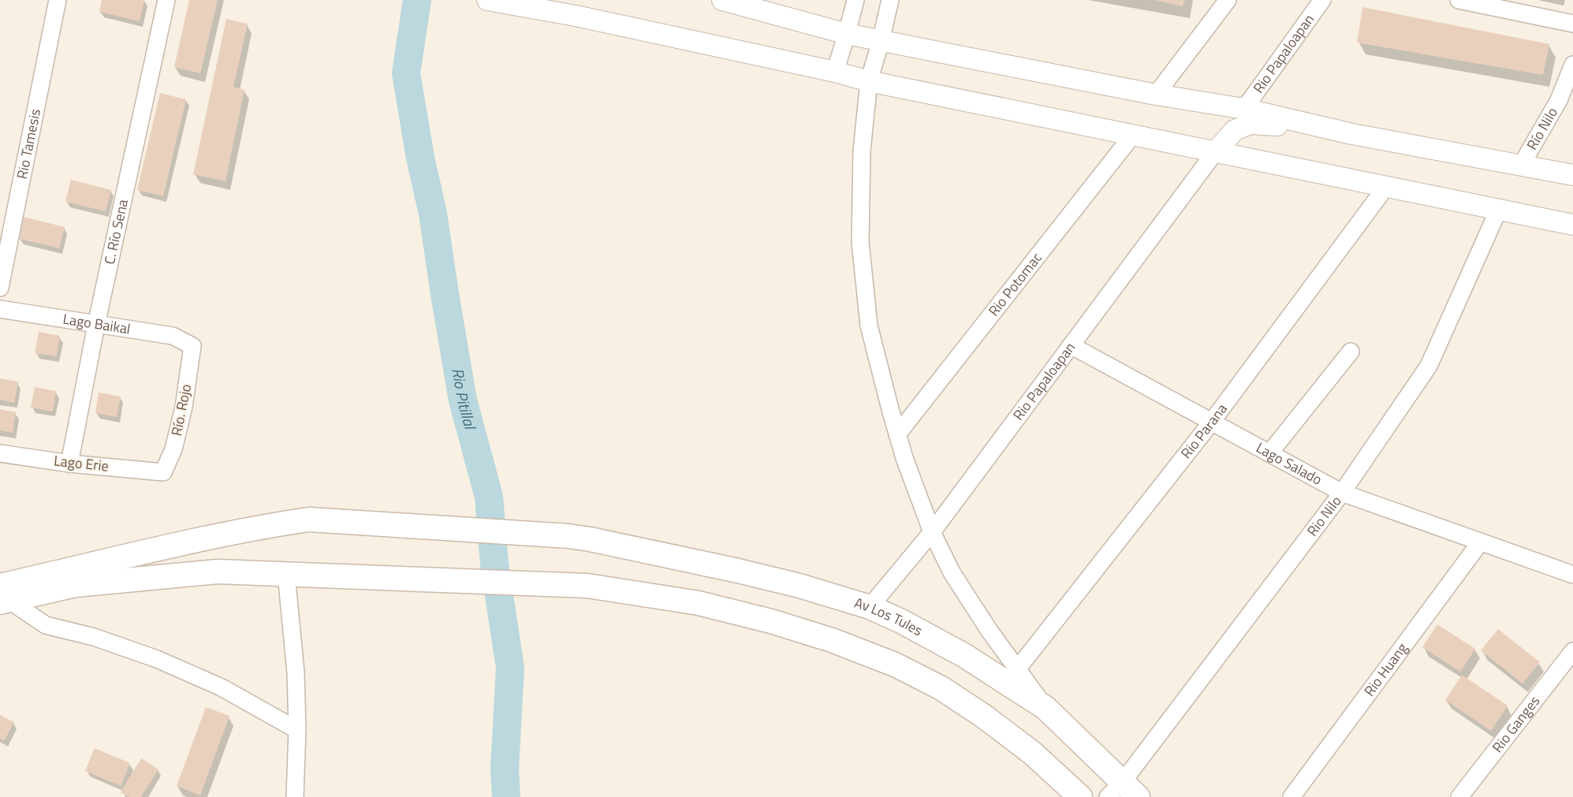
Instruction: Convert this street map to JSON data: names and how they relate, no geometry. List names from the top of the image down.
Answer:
{
  "streets": {
    "main road": ["Av Los Tules"],
    "street": [
      "Rio Papaloapan",
      "Río Nilo",
      "Rio Tamesis",
      "C. Río Sena",
      "Rio Potomac",
      "Lago Baikal",
      "Río. Rojo",
      "Rio Parana",
      "Lago Erie",
      "Lago Salado",
      "Rio Nilo",
      "Rio Huang",
      "Rio Ganges"
    ]
  },
  "crossings": [
    ["Rio Papaloapan", "Lago Salado"],
    ["Rio Papaloapan", "Av Los Tules"],
    ["C. Río Sena", "Lago Baikal"],
    ["C. Río Sena", "Lago Erie"],
    ["Lago Baikal", "Río. Rojo"],
    ["Río. Rojo", "Lago Erie"],
    ["Rio Parana", "Lago Salado"],
    ["Lago Salado", "Rio Nilo"],
    ["Lago Salado", "Rio Huang"],
    ["Rio Nilo", "Av Los Tules"]
  ],
  "water": ["Rio Pitillal"]
}
